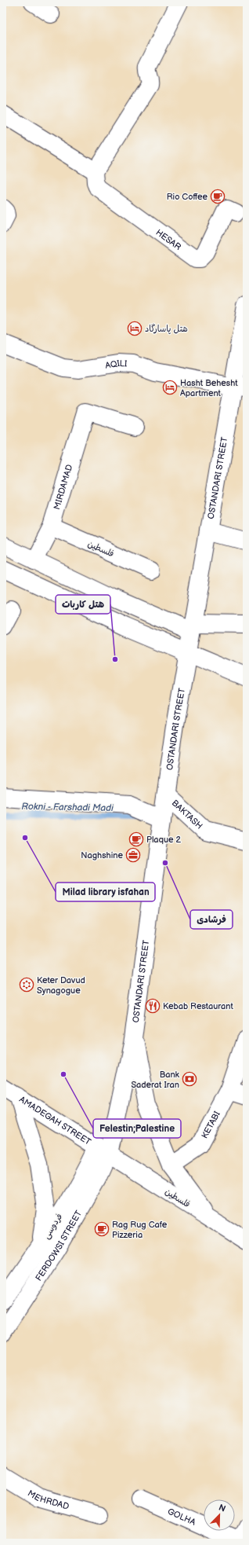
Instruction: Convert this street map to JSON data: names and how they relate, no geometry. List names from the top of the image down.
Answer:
{
  "streets": {
    "main road": [
      "HESAR",
      "AQILI",
      "OSTANDARI STREET",
      "MIRDAMAD",
      "فلسطین",
      "BAKTASH",
      "AMADEGAH STREET",
      "KETABI",
      "فردوسی",
      "FERDOWSI STREET",
      "MEHRDAD",
      "GOLHA"
    ]
  },
  "crossings": [
    ["AQILI", "OSTANDARI STREET"],
    ["OSTANDARI STREET", "فلسطین"],
    ["OSTANDARI STREET", "BAKTASH"],
    ["OSTANDARI STREET", "AMADEGAH STREET"],
    ["OSTANDARI STREET", "فردوسی"],
    ["OSTANDARI STREET", "FERDOWSI STREET"],
    ["MIRDAMAD", "فلسطین"],
    ["فلسطین", "AMADEGAH STREET"],
    ["فلسطین", "فردوسی"],
    ["فلسطین", "FERDOWSI STREET"],
    ["AMADEGAH STREET", "فردوسی"],
    ["AMADEGAH STREET", "FERDOWSI STREET"],
    ["فردوسی", "FERDOWSI STREET"]
  ],
  "water": ["Rokni - Farshadi Madi"],
  "places": {
    "cafe": ["Rio Coffee", "Plaque 2", "Rag Rug Cafe Pizzeria"],
    "hotel": ["هتل پاسارگاد", "Hasht Behesht Apartment"],
    "other": [
      "هتل کاربات",
      "Milad library isfahan",
      "فرشادی",
      "Felestin;Palestine"
    ],
    "office": ["Naghshine"],
    "synagogue": ["Keter Davud Synagogue"],
    "restaurant": ["Kebab Restaurant"],
    "bank": ["Bank Saderat Iran"]
  },
  "north": "top right"
}
